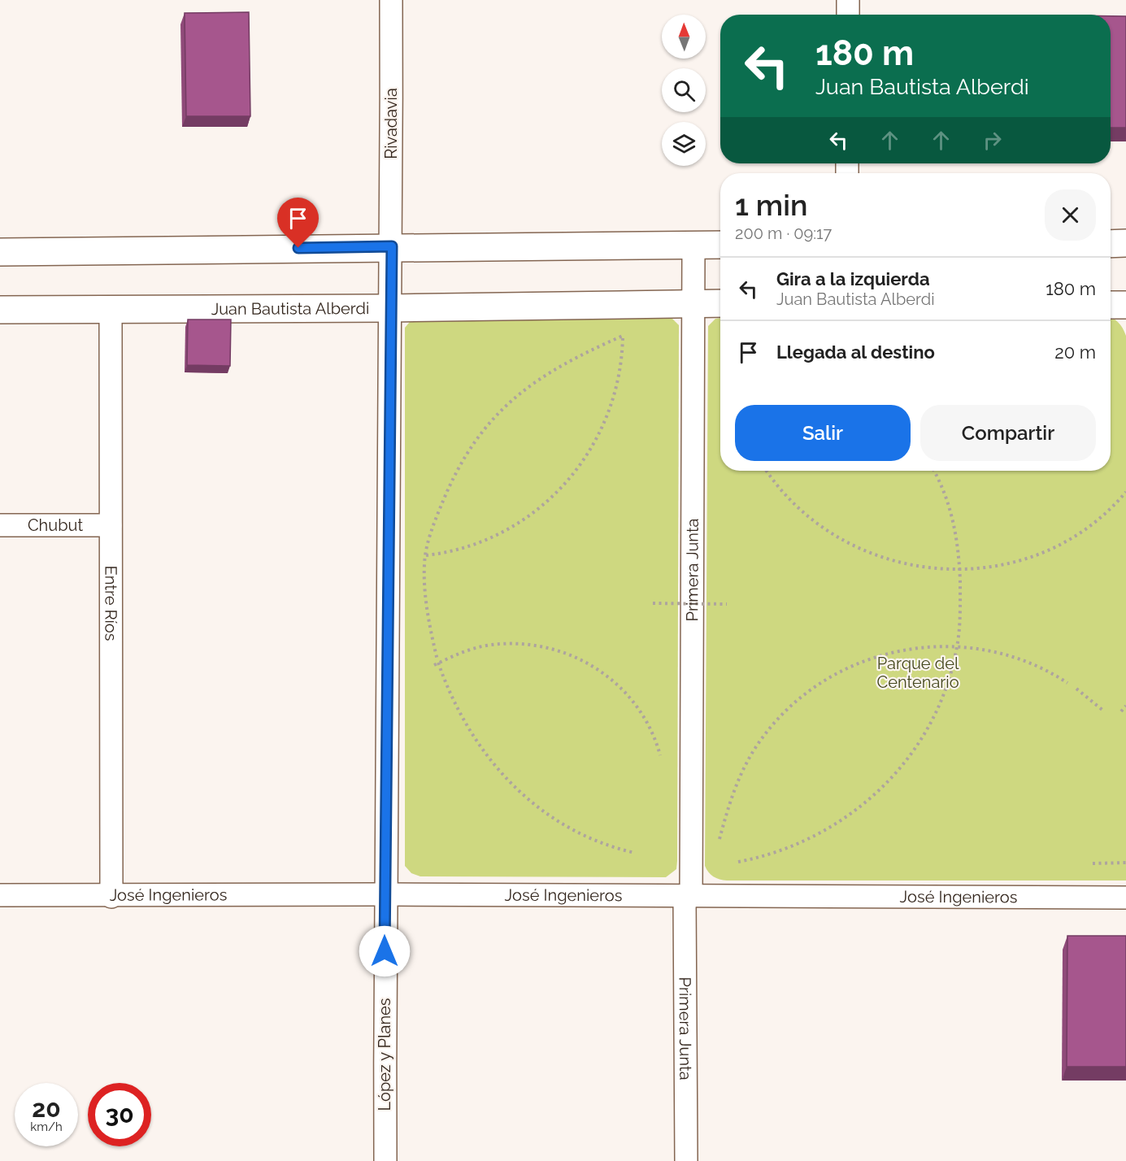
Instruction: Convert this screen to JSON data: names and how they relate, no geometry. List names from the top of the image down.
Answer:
{
  "streets": {
    "main road": ["Juan Bautista Alberdi"],
    "street": [
      "Rivadavia",
      "Chubut",
      "Primera Junta",
      "Entre Ríos",
      "José Ingenieros",
      "López y Planes"
    ]
  },
  "crossings": [
    ["Rivadavia", "López y Planes"],
    ["Juan Bautista Alberdi", "Primera Junta"],
    ["Juan Bautista Alberdi", "Entre Ríos"],
    ["Juan Bautista Alberdi", "López y Planes"],
    ["Chubut", "Entre Ríos"],
    ["Primera Junta", "José Ingenieros"],
    ["Entre Ríos", "José Ingenieros"],
    ["José Ingenieros", "López y Planes"]
  ],
  "parks": ["Parque del Centenario"],
  "north": "top",
  "page": {
    "turn": ["180 m", "Juan Bautista Alberdi"],
    "heading": ["1 min", "200 m · 09:17"],
    "list": [
      {
        "name": "Gira a la izquierda",
        "note": "Juan Bautista Alberdi",
        "value": "180 m"
      },
      {
        "name": "Llegada al destino",
        "value": "20 m"
      }
    ],
    "buttons": ["Salir", "Compartir"],
    "speed": "20 km/h",
    "limit": "30"
  }
}
